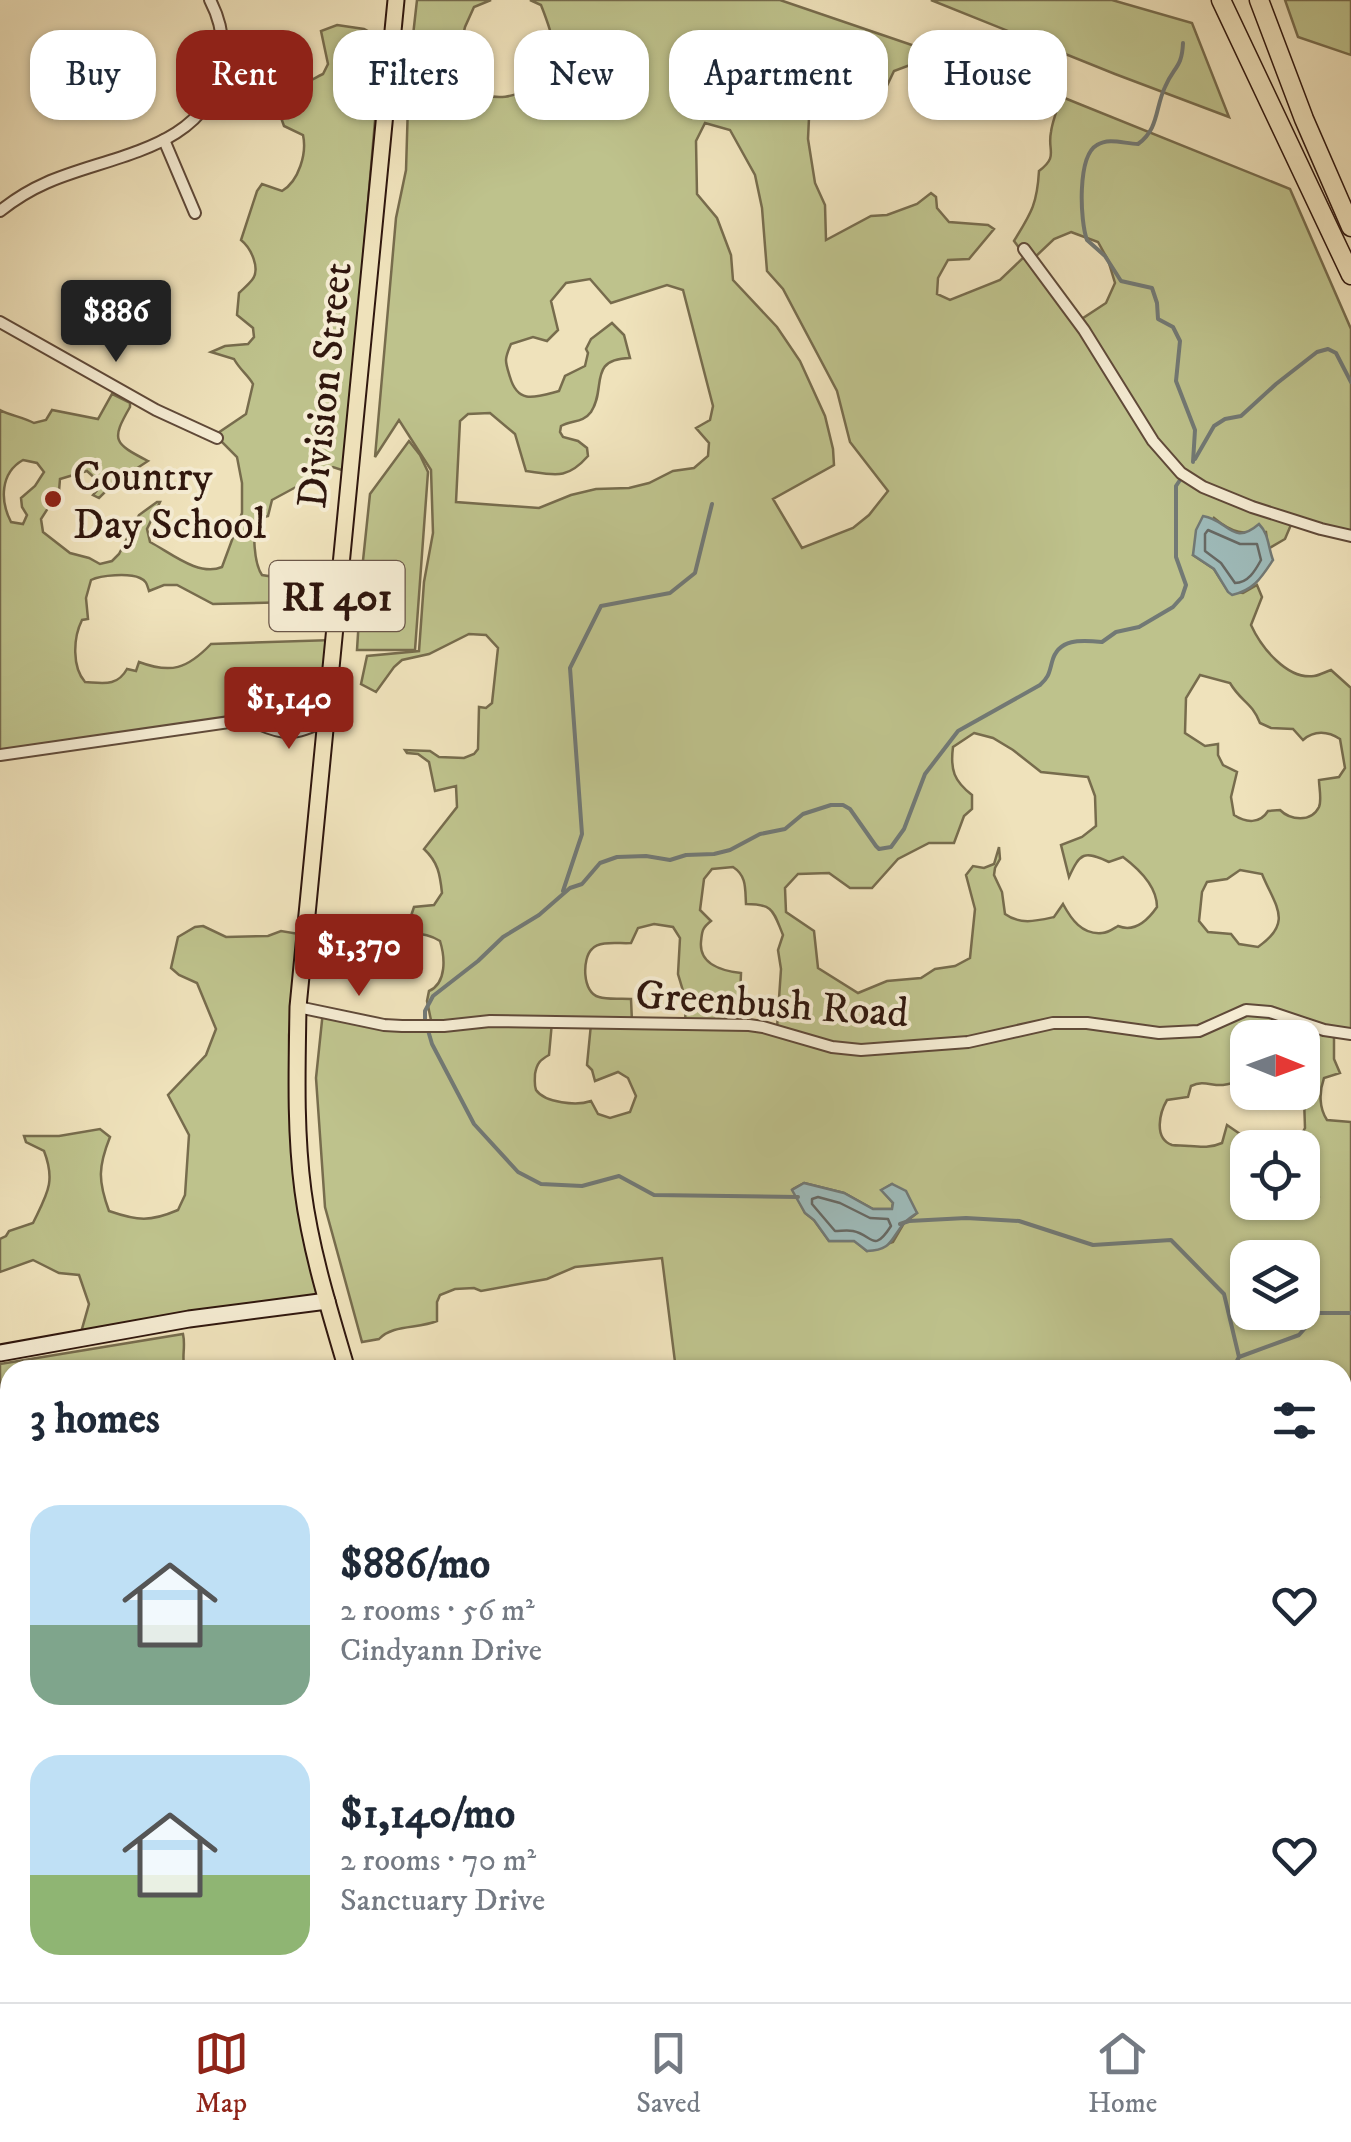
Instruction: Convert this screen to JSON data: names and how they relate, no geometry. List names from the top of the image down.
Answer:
{
  "streets": {
    "main road": ["Division Street", "RI 401"],
    "street": ["Greenbush Road"]
  },
  "crossings": [
    ["Division Street", "Greenbush Road"]
  ],
  "places": ["Country Day School"],
  "north": "right",
  "page": {
    "chip": [
      "Buy",
      "Rent",
      "Filters",
      "New",
      "Apartment",
      "House"
    ],
    "price": ["$886", "$1,140", "$1,370"],
    "heading": "3 homes",
    "list": [
      {
        "name": "$886/mo",
        "note": "2 rooms · 56 m² · Cindyann Drive"
      },
      {
        "name": "$1,140/mo",
        "note": "2 rooms · 70 m² · Sanctuary Drive"
      }
    ],
    "tabs": ["Map", "Saved", "Home"]
  }
}
